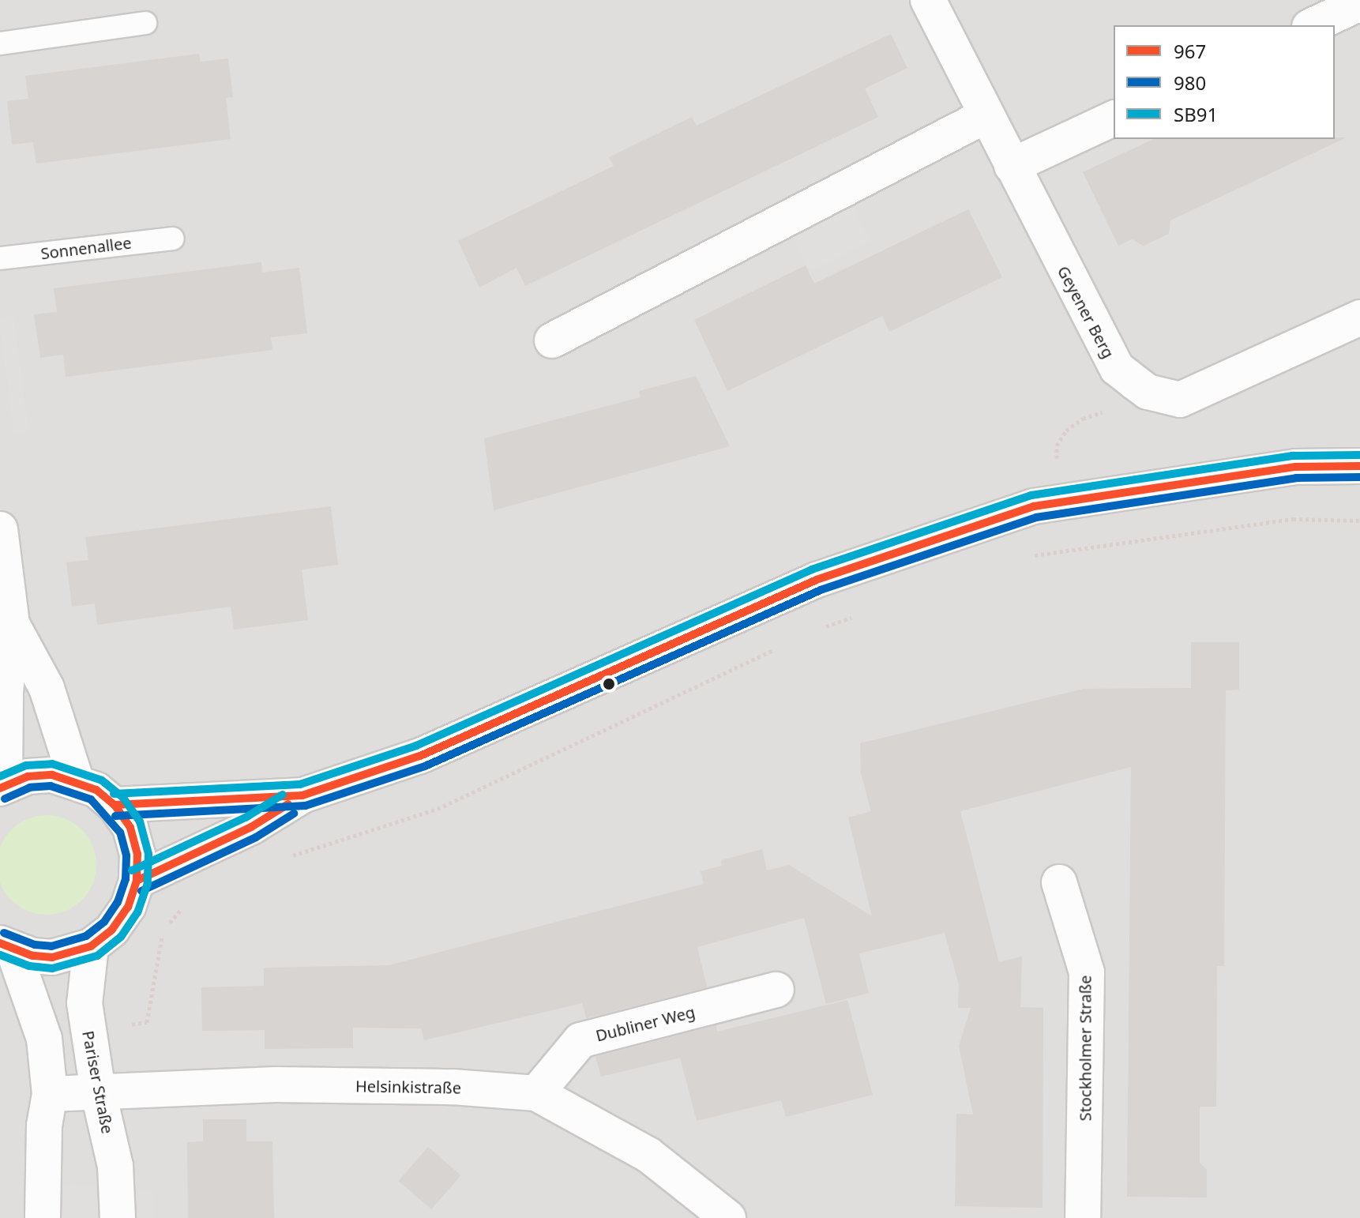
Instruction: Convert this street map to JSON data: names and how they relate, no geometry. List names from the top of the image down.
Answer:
{
  "streets": {
    "street": [
      "Geyener Berg",
      "Dubliner Weg",
      "Stockholmer Straße",
      "Pariser Straße",
      "Helsinkistraße"
    ],
    "lane": ["Sonnenallee"]
  },
  "crossings": [
    ["Dubliner Weg", "Helsinkistraße"],
    ["Pariser Straße", "Helsinkistraße"]
  ],
  "lines": ["transit line SB91", "transit line 967", "transit line 980"],
  "legend": ["967", "980", "SB91"]
}
